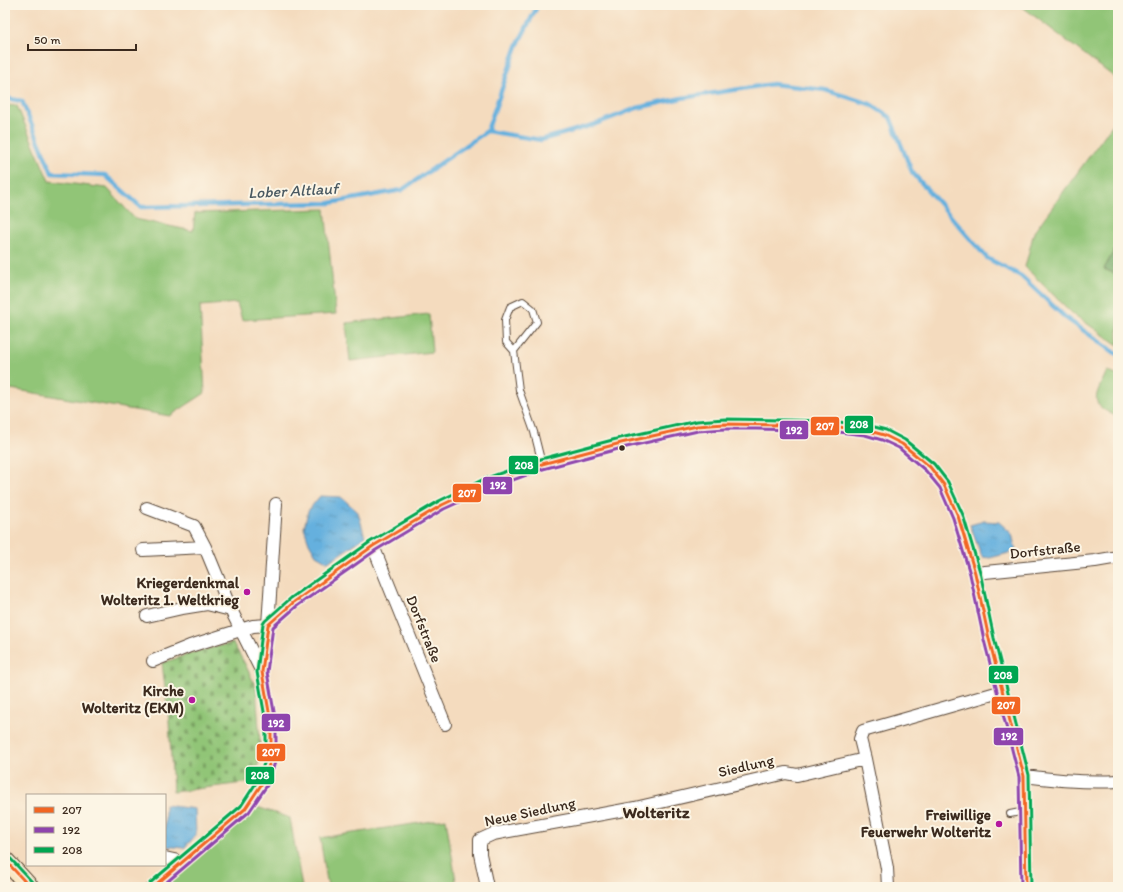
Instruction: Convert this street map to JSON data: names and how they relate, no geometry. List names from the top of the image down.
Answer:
{
  "streets": {
    "street": ["Dorfstraße", "Siedlung", "Neue Siedlung"]
  },
  "crossings": [
    ["Siedlung", "Neue Siedlung"]
  ],
  "districts": ["Wolteritz"],
  "water": ["Lober Altlauf"],
  "places": ["Kriegerdenkmal Wolteritz 1. Weltkrieg", "Kirche Wolteritz (EKM)", "Freiwillige Feuerwehr Wolteritz"],
  "lines": ["transit line 208", "transit line 207", "transit line 192"],
  "legend": ["207", "192", "208"],
  "scale_bar": "50 m"
}
